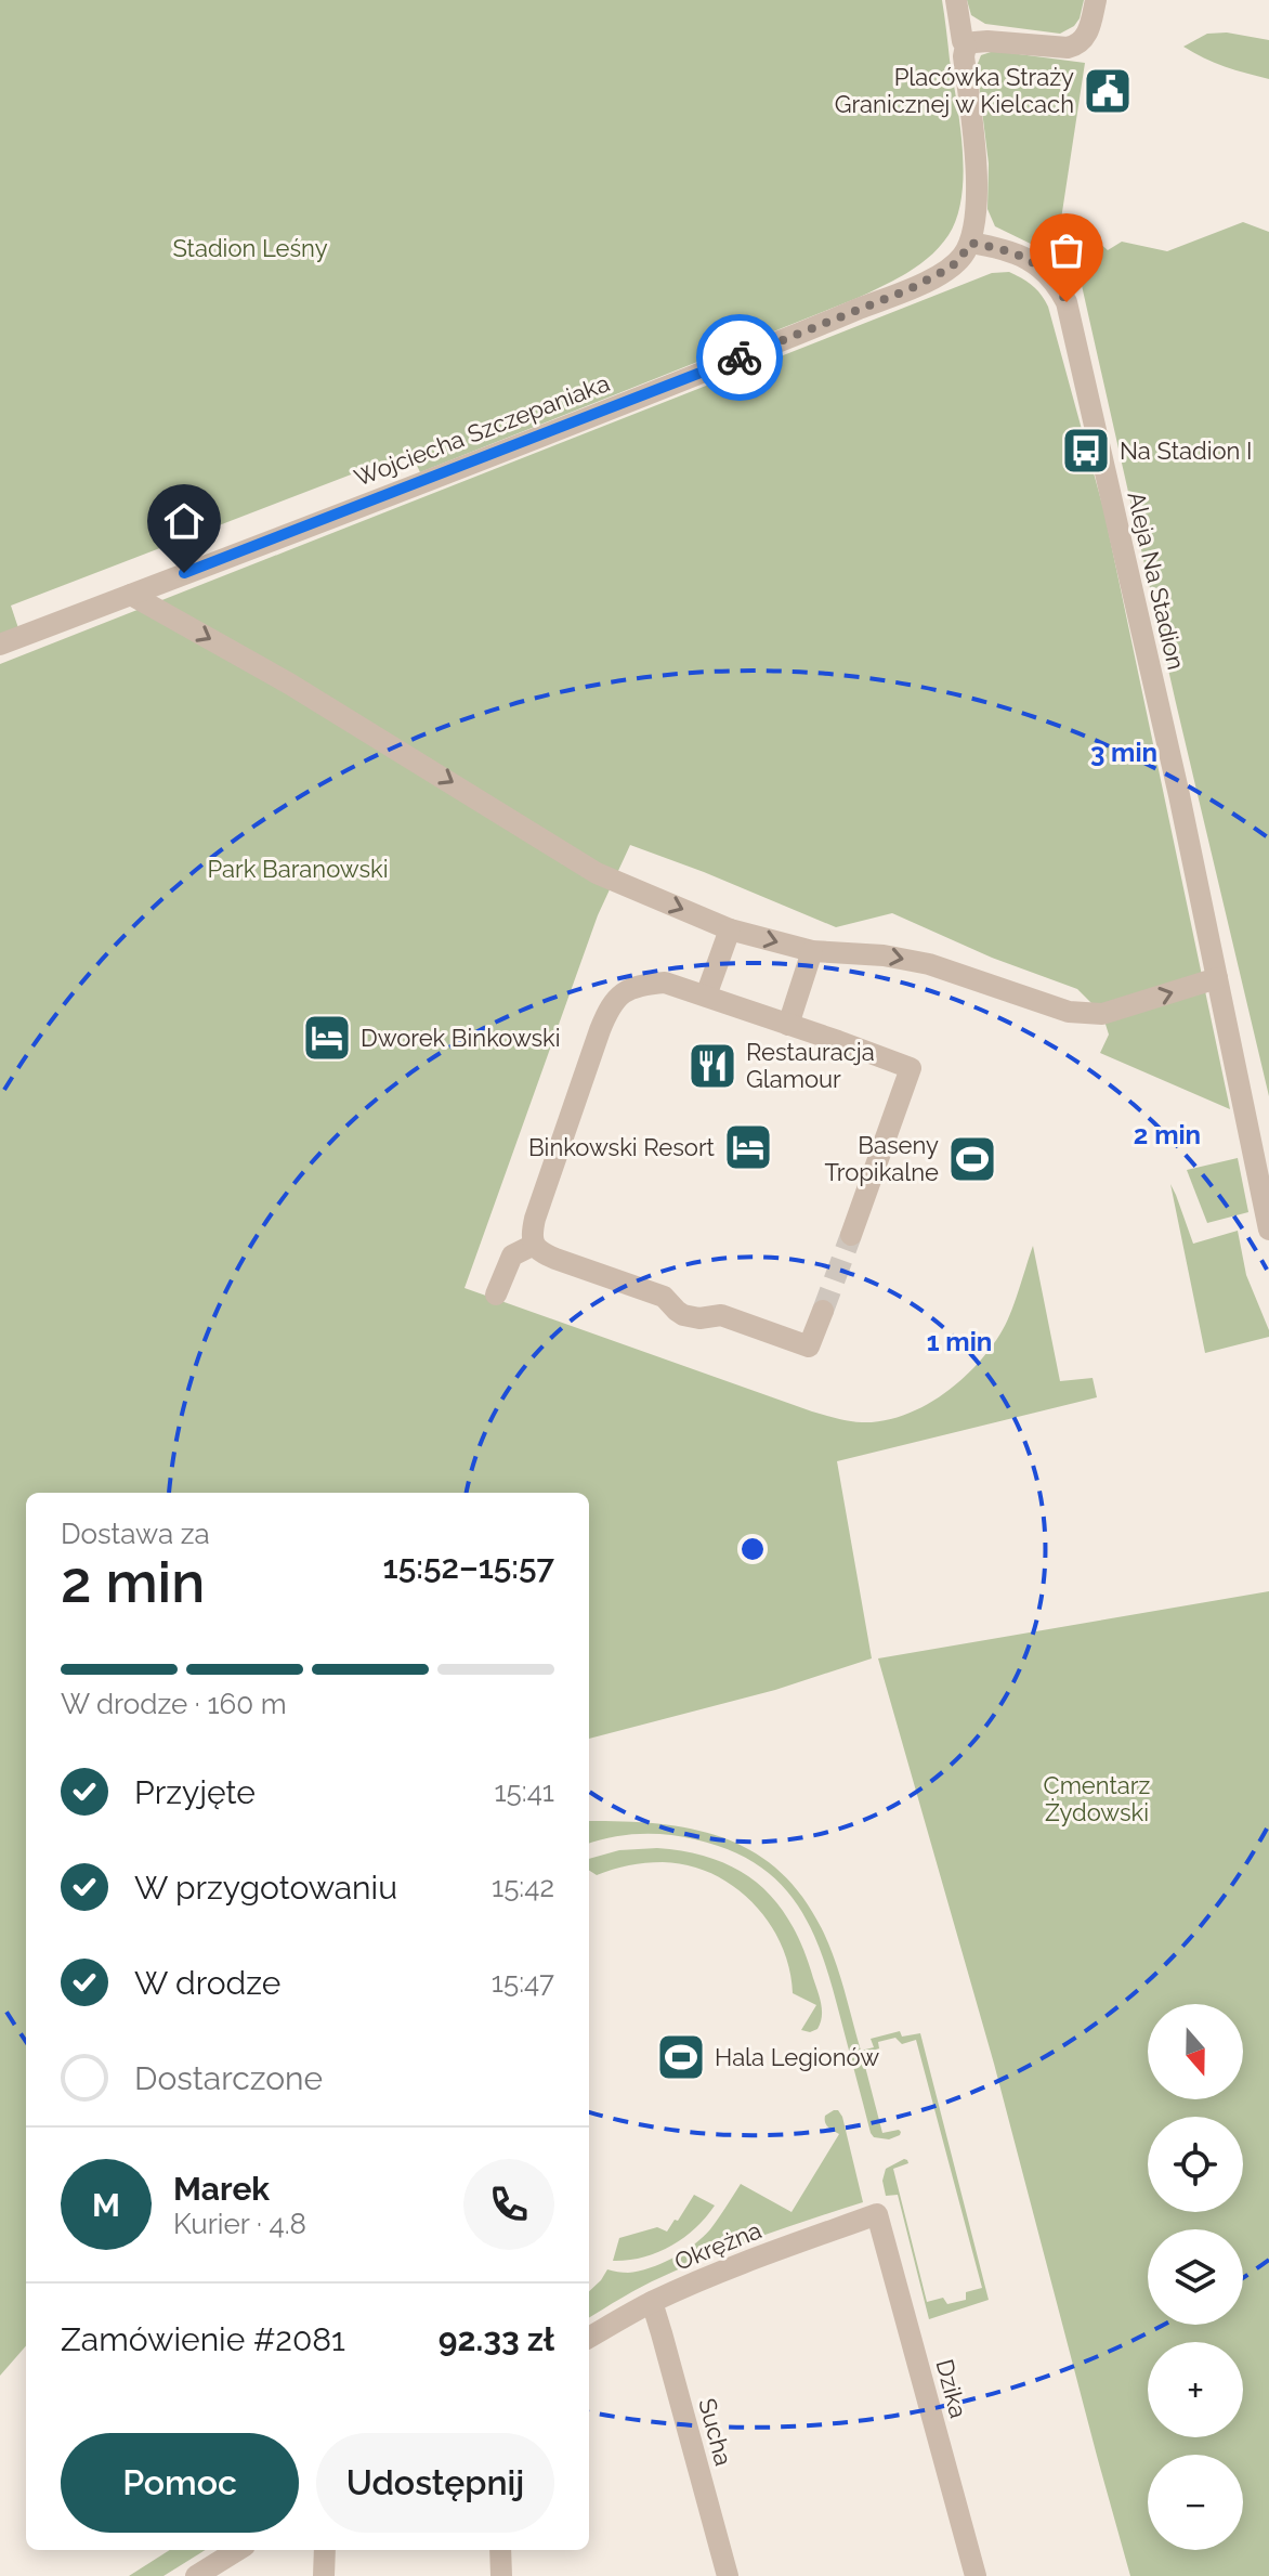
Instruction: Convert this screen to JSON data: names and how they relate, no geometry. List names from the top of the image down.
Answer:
{
  "streets": {
    "street": [
      "Wojciecha Szczepaniaka",
      "Aleja Na Stadion",
      "Okrężna",
      "Dzika",
      "Sucha"
    ]
  },
  "crossings": [
    ["Wojciecha Szczepaniaka", "Aleja Na Stadion"],
    ["Okrężna", "Dzika"],
    ["Okrężna", "Sucha"]
  ],
  "parks": ["Stadion Leśny", "Park Baranowski", "Cmentarz Żydowski"],
  "places": {
    "public building": ["Placówka Straży Granicznej w Kielcach"],
    "bus stop": ["Na Stadion I"],
    "hotel": ["Dworek Binkowski", "Binkowski Resort"],
    "restaurant": ["Restauracja Glamour"],
    "sports": ["Baseny Tropikalne", "Hala Legionów"]
  },
  "north": "bottom",
  "page": {
    "heading": ["2 min", "Dostawa za", "15:52–15:57"],
    "panel": [
      "Marek",
      "Kurier · 4.8",
      "Zamówienie #2081",
      "92.33 zł"
    ],
    "bar": "W drodze · 160 m",
    "list": [
      ["Przyjęte", "15:41"],
      ["W przygotowaniu", "15:42"],
      ["W drodze", "15:47"],
      "Dostarczone"
    ],
    "map_buttons": ["+", "−"],
    "round": "M",
    "buttons": ["Pomoc", "Udostępnij"]
  },
  "rings": ["3 min", "2 min", "1 min"]
}
